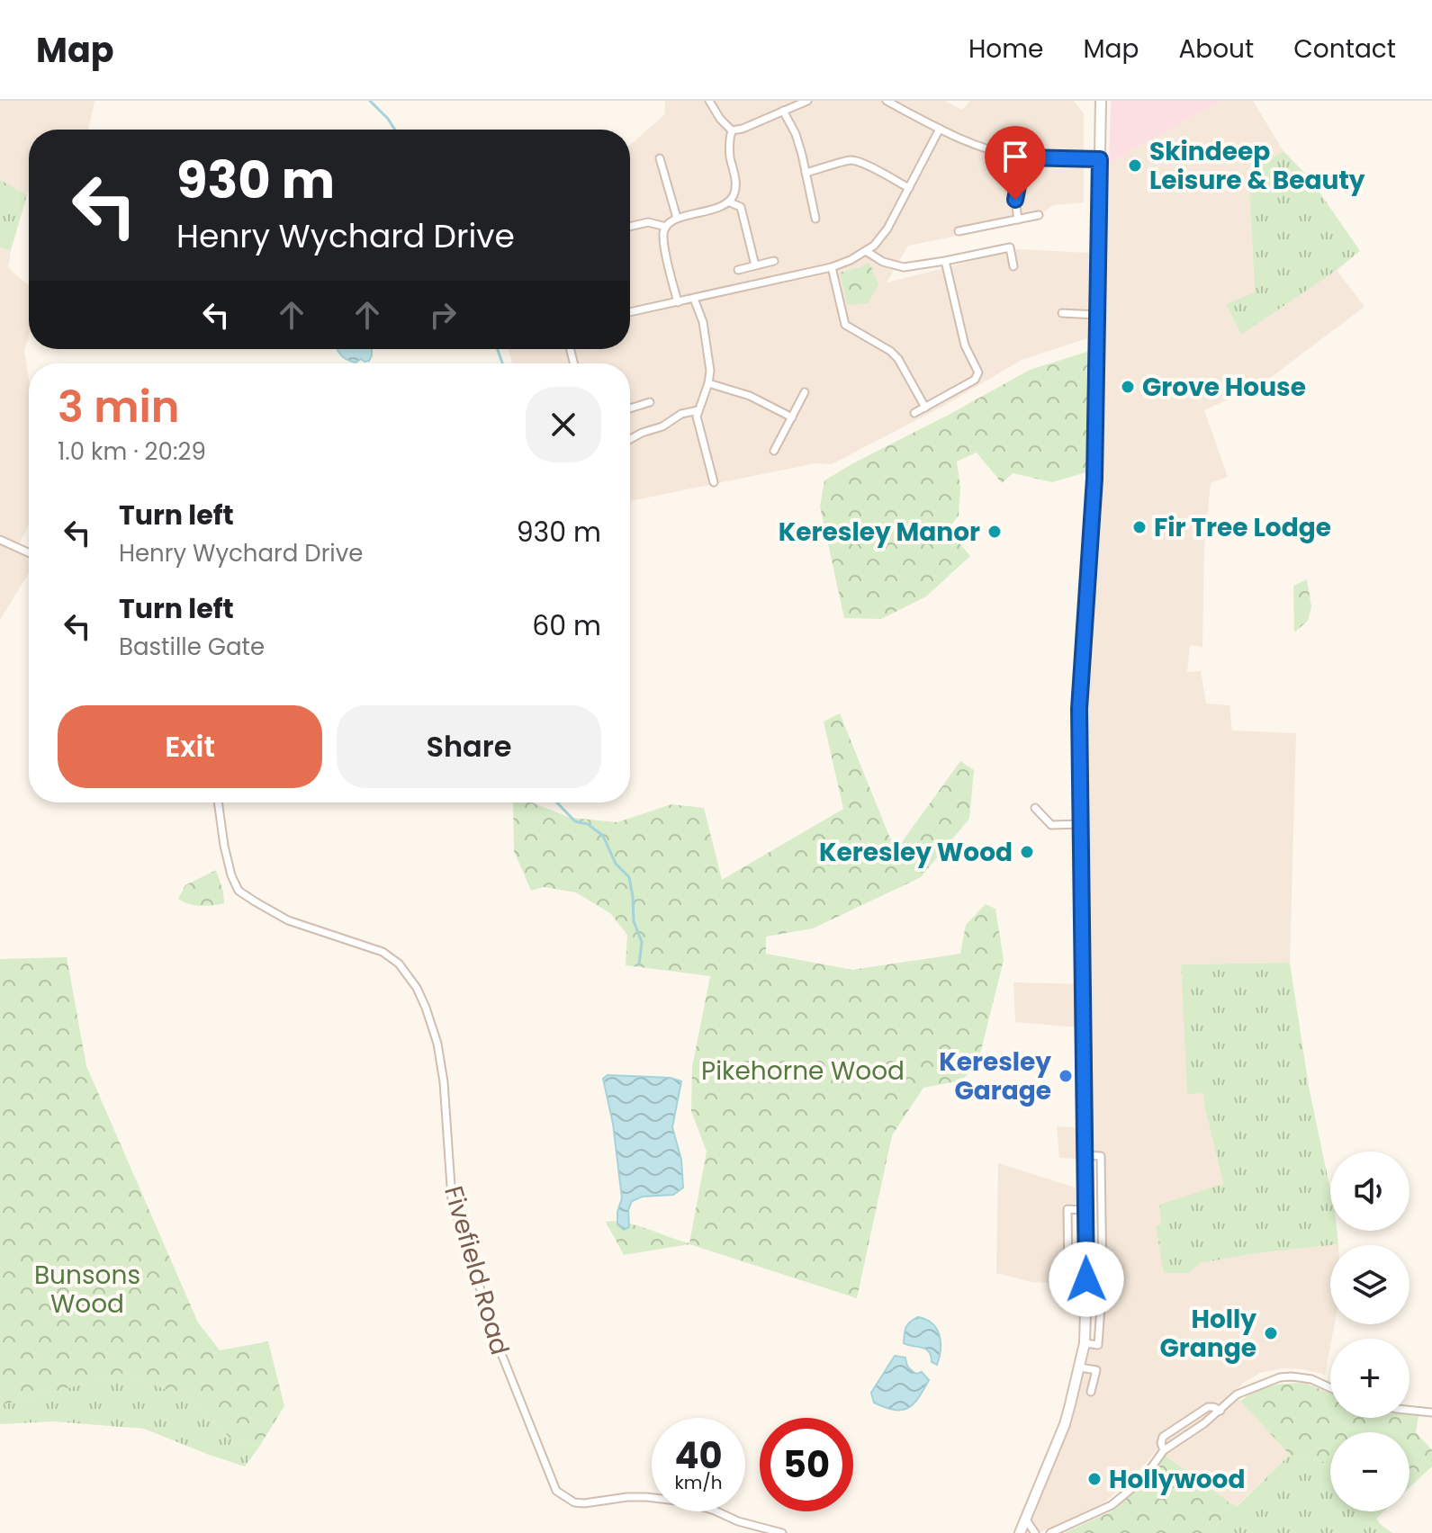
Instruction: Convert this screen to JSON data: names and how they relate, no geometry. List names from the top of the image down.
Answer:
{
  "streets": {
    "street": ["Fivefield Road"]
  },
  "parks": ["Pikehorne Wood", "Bunsons Wood"],
  "places": [
    "Skindeep Leisure & Beauty",
    "Grove House",
    "Fir Tree Lodge",
    "Keresley Manor",
    "Keresley Wood",
    "Keresley Garage",
    "Holly Grange",
    "Hollywood"
  ],
  "page": {
    "header": "Map",
    "nav": [
      "Home",
      "Map",
      "About",
      "Contact"
    ],
    "turn": ["930 m", "Henry Wychard Drive"],
    "heading": ["3 min", "1.0 km · 20:29"],
    "list": [
      {
        "name": "Turn left",
        "note": "Henry Wychard Drive",
        "value": "930 m"
      },
      {
        "name": "Turn left",
        "note": "Bastille Gate",
        "value": "60 m"
      }
    ],
    "buttons": ["Exit", "Share"],
    "map_buttons": ["+", "−"],
    "speed": "40 km/h",
    "limit": "50"
  }
}
